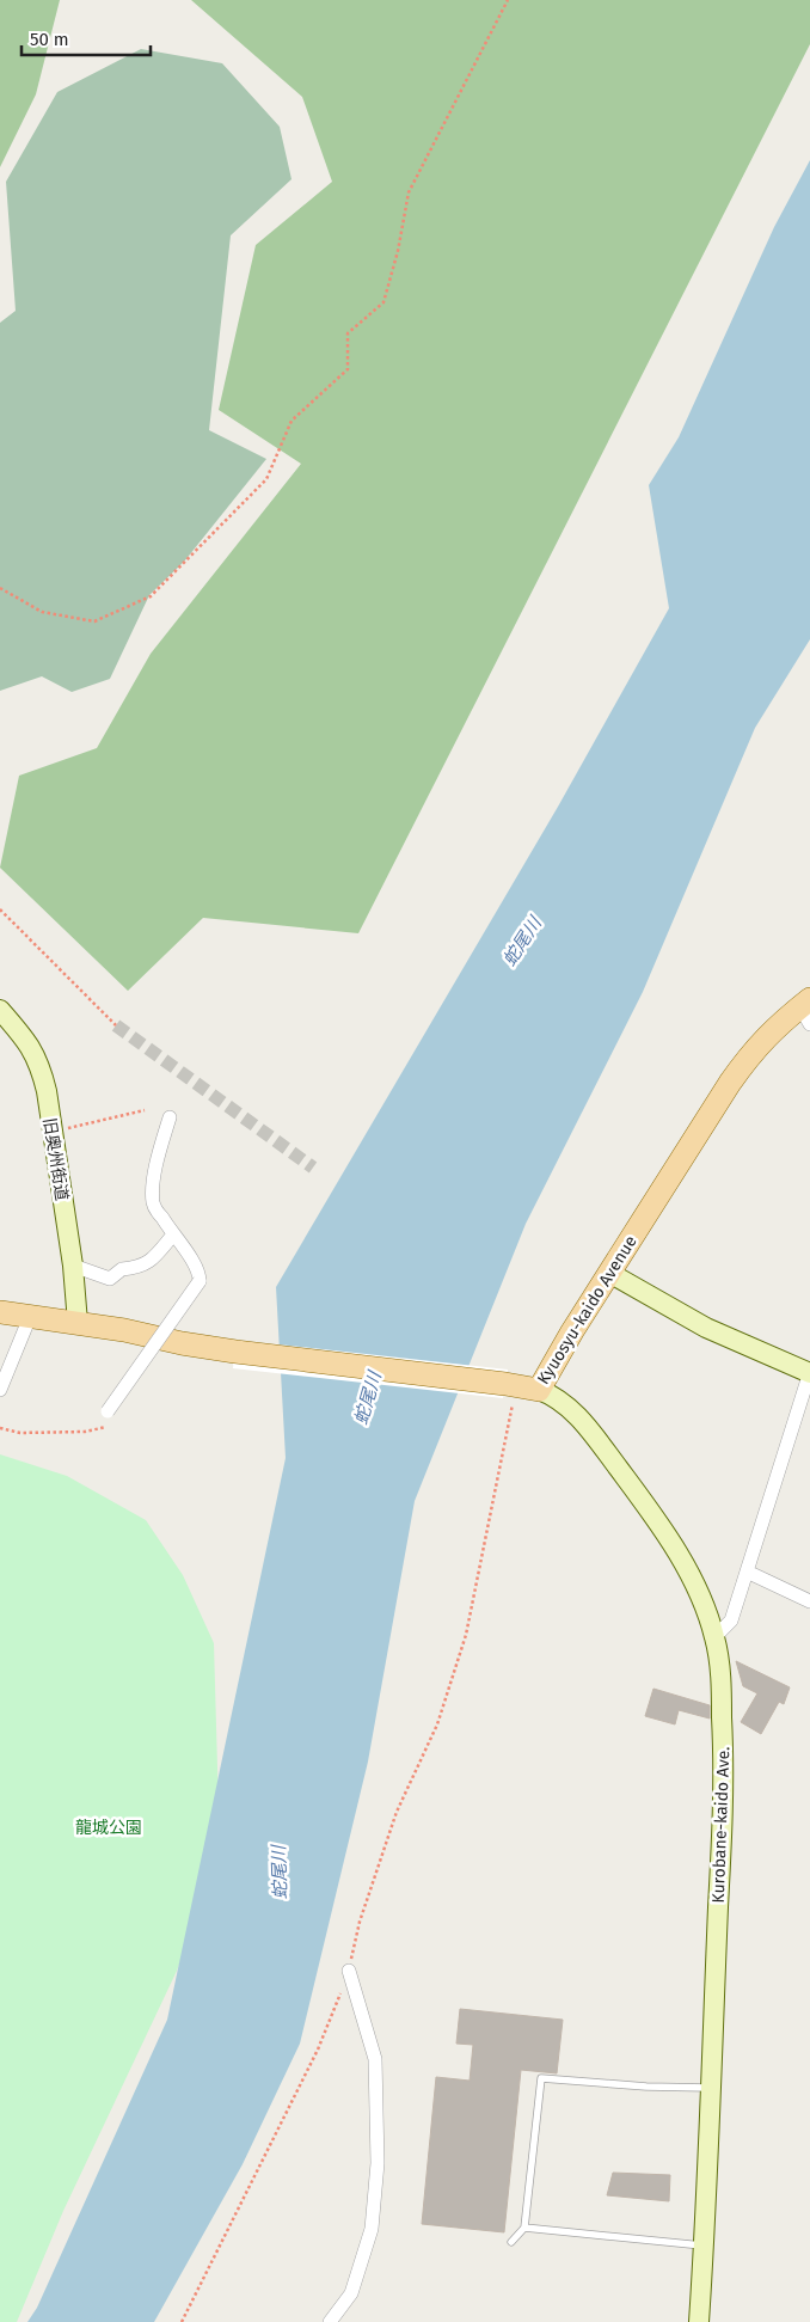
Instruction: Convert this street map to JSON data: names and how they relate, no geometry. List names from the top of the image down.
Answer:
{
  "streets": {
    "main road": ["Kyuosyu-kaido Avenue"],
    "street": ["旧奥州街道", "Kurobane-kaido Ave."]
  },
  "crossings": [
    ["旧奥州街道", "Kyuosyu-kaido Avenue"],
    ["Kyuosyu-kaido Avenue", "Kurobane-kaido Ave."]
  ],
  "water": ["蛇尾川"],
  "parks": ["龍城公園"],
  "scale_bar": "50 m"
}
